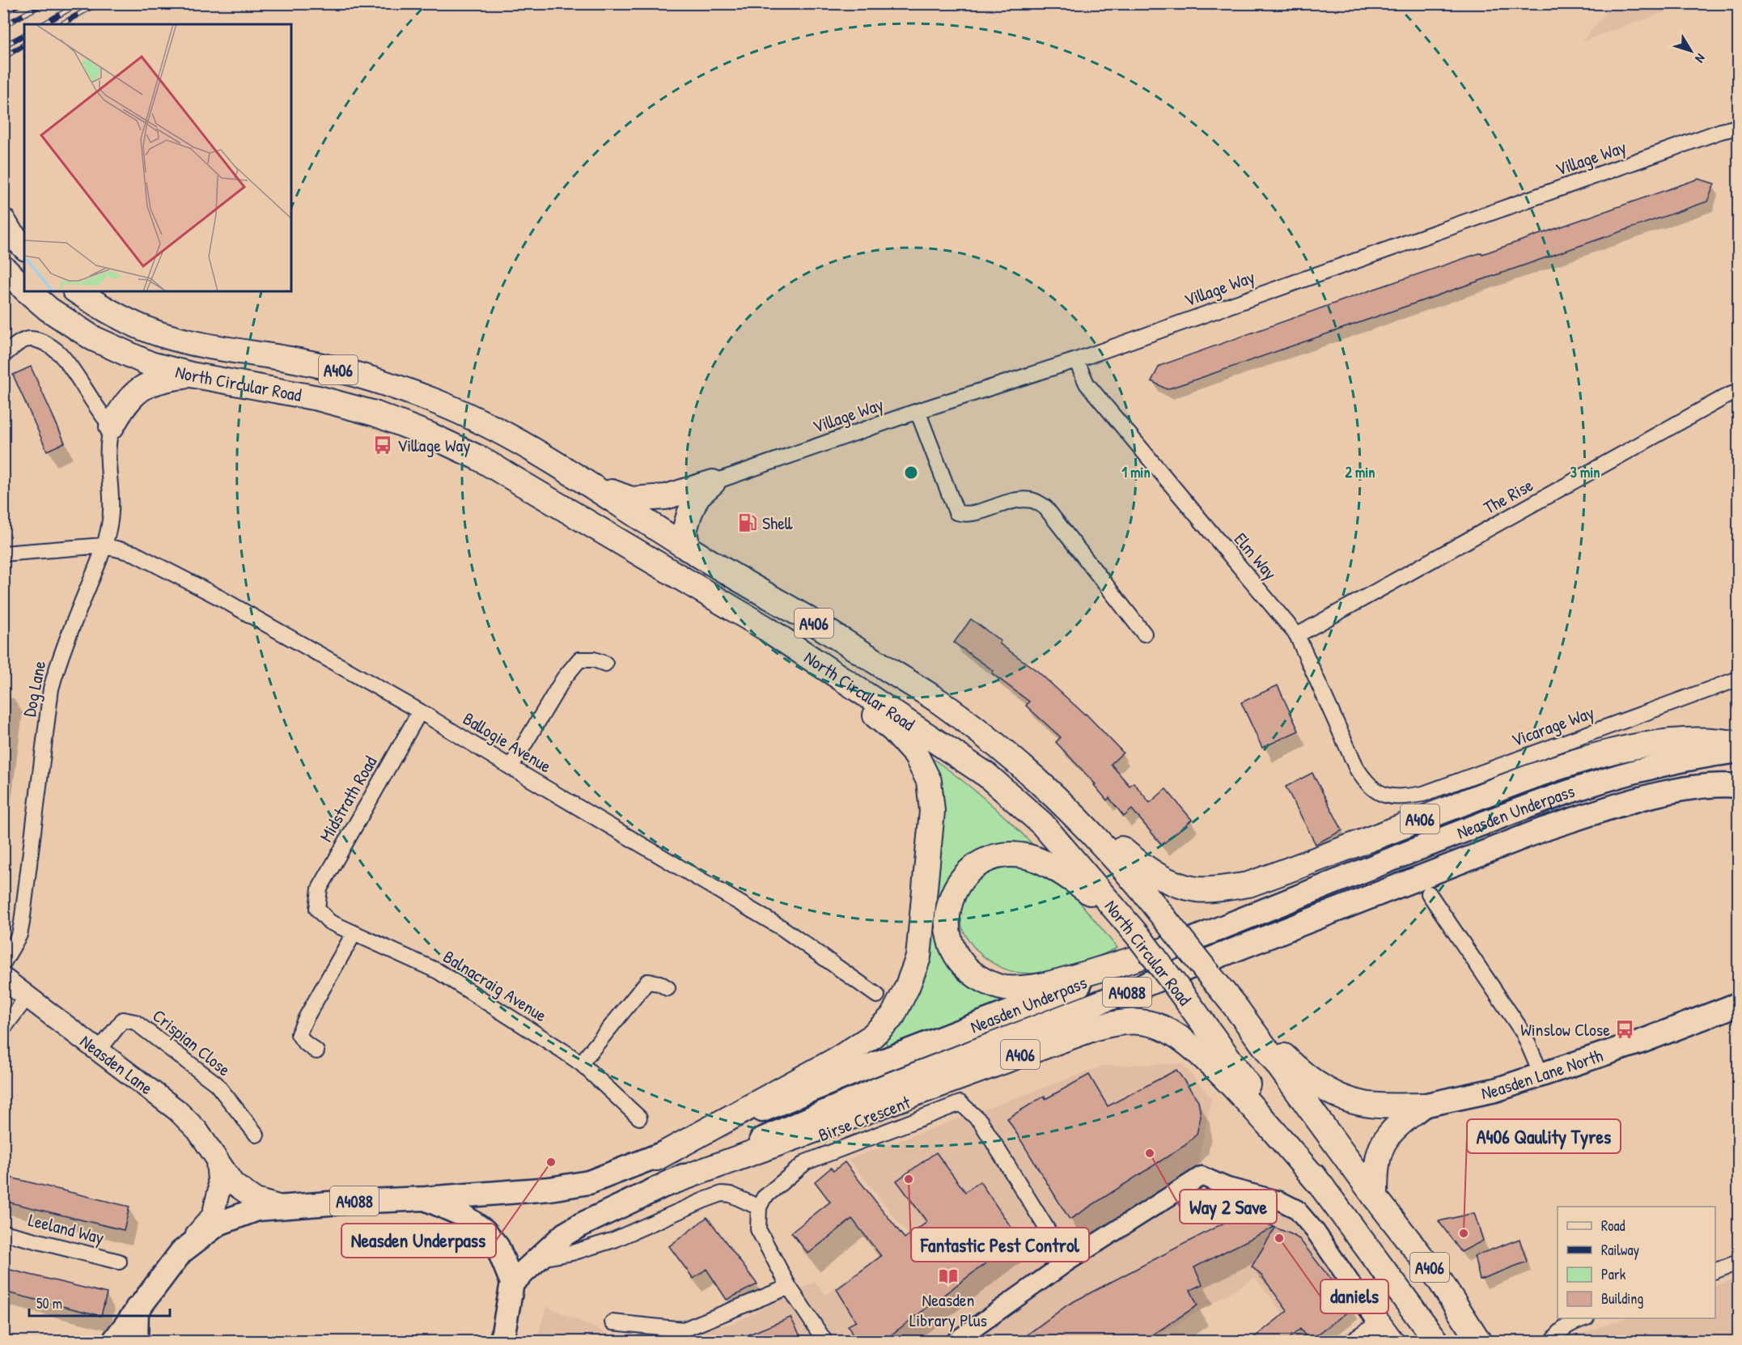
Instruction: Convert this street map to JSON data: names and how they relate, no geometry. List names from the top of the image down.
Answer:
{
  "streets": {
    "highway": ["A406", "North Circular Road"],
    "main road": [
      "Neasden Underpass",
      "A4088",
      "Neasden Lane",
      "Neasden Lane North"
    ],
    "street": [
      "Village Way",
      "The Rise",
      "Elm Way",
      "Dog Lane",
      "Vicarage Way",
      "Ballogie Avenue",
      "Midstrath Road",
      "Balnacraig Avenue",
      "Crispian Close",
      "Birse Crescent",
      "Leeland Way"
    ]
  },
  "crossings": [
    ["Village Way", "Elm Way"],
    ["A406", "North Circular Road"],
    ["A406", "Neasden Underpass"],
    ["The Rise", "Elm Way"],
    ["Elm Way", "Vicarage Way"],
    ["Dog Lane", "Ballogie Avenue"],
    ["Ballogie Avenue", "Midstrath Road"],
    ["Midstrath Road", "Balnacraig Avenue"],
    ["Neasden Underpass", "A4088"],
    ["A4088", "Neasden Lane"],
    ["Crispian Close", "Neasden Lane"]
  ],
  "places": {
    "bus stop": ["Village Way", "Winslow Close"],
    "fuel station": ["Shell"],
    "other": [
      "Way 2 Save",
      "Neasden Underpass",
      "Fantastic Pest Control",
      "A406 Qaulity Tyres",
      "daniels"
    ],
    "library": ["Neasden Library Plus"]
  },
  "legend": [
    "Road",
    "Railway",
    "Park",
    "Building"
  ],
  "scale_bar": "50 m",
  "north": "bottom right",
  "rings": ["1 min", "2 min", "3 min"]
}
